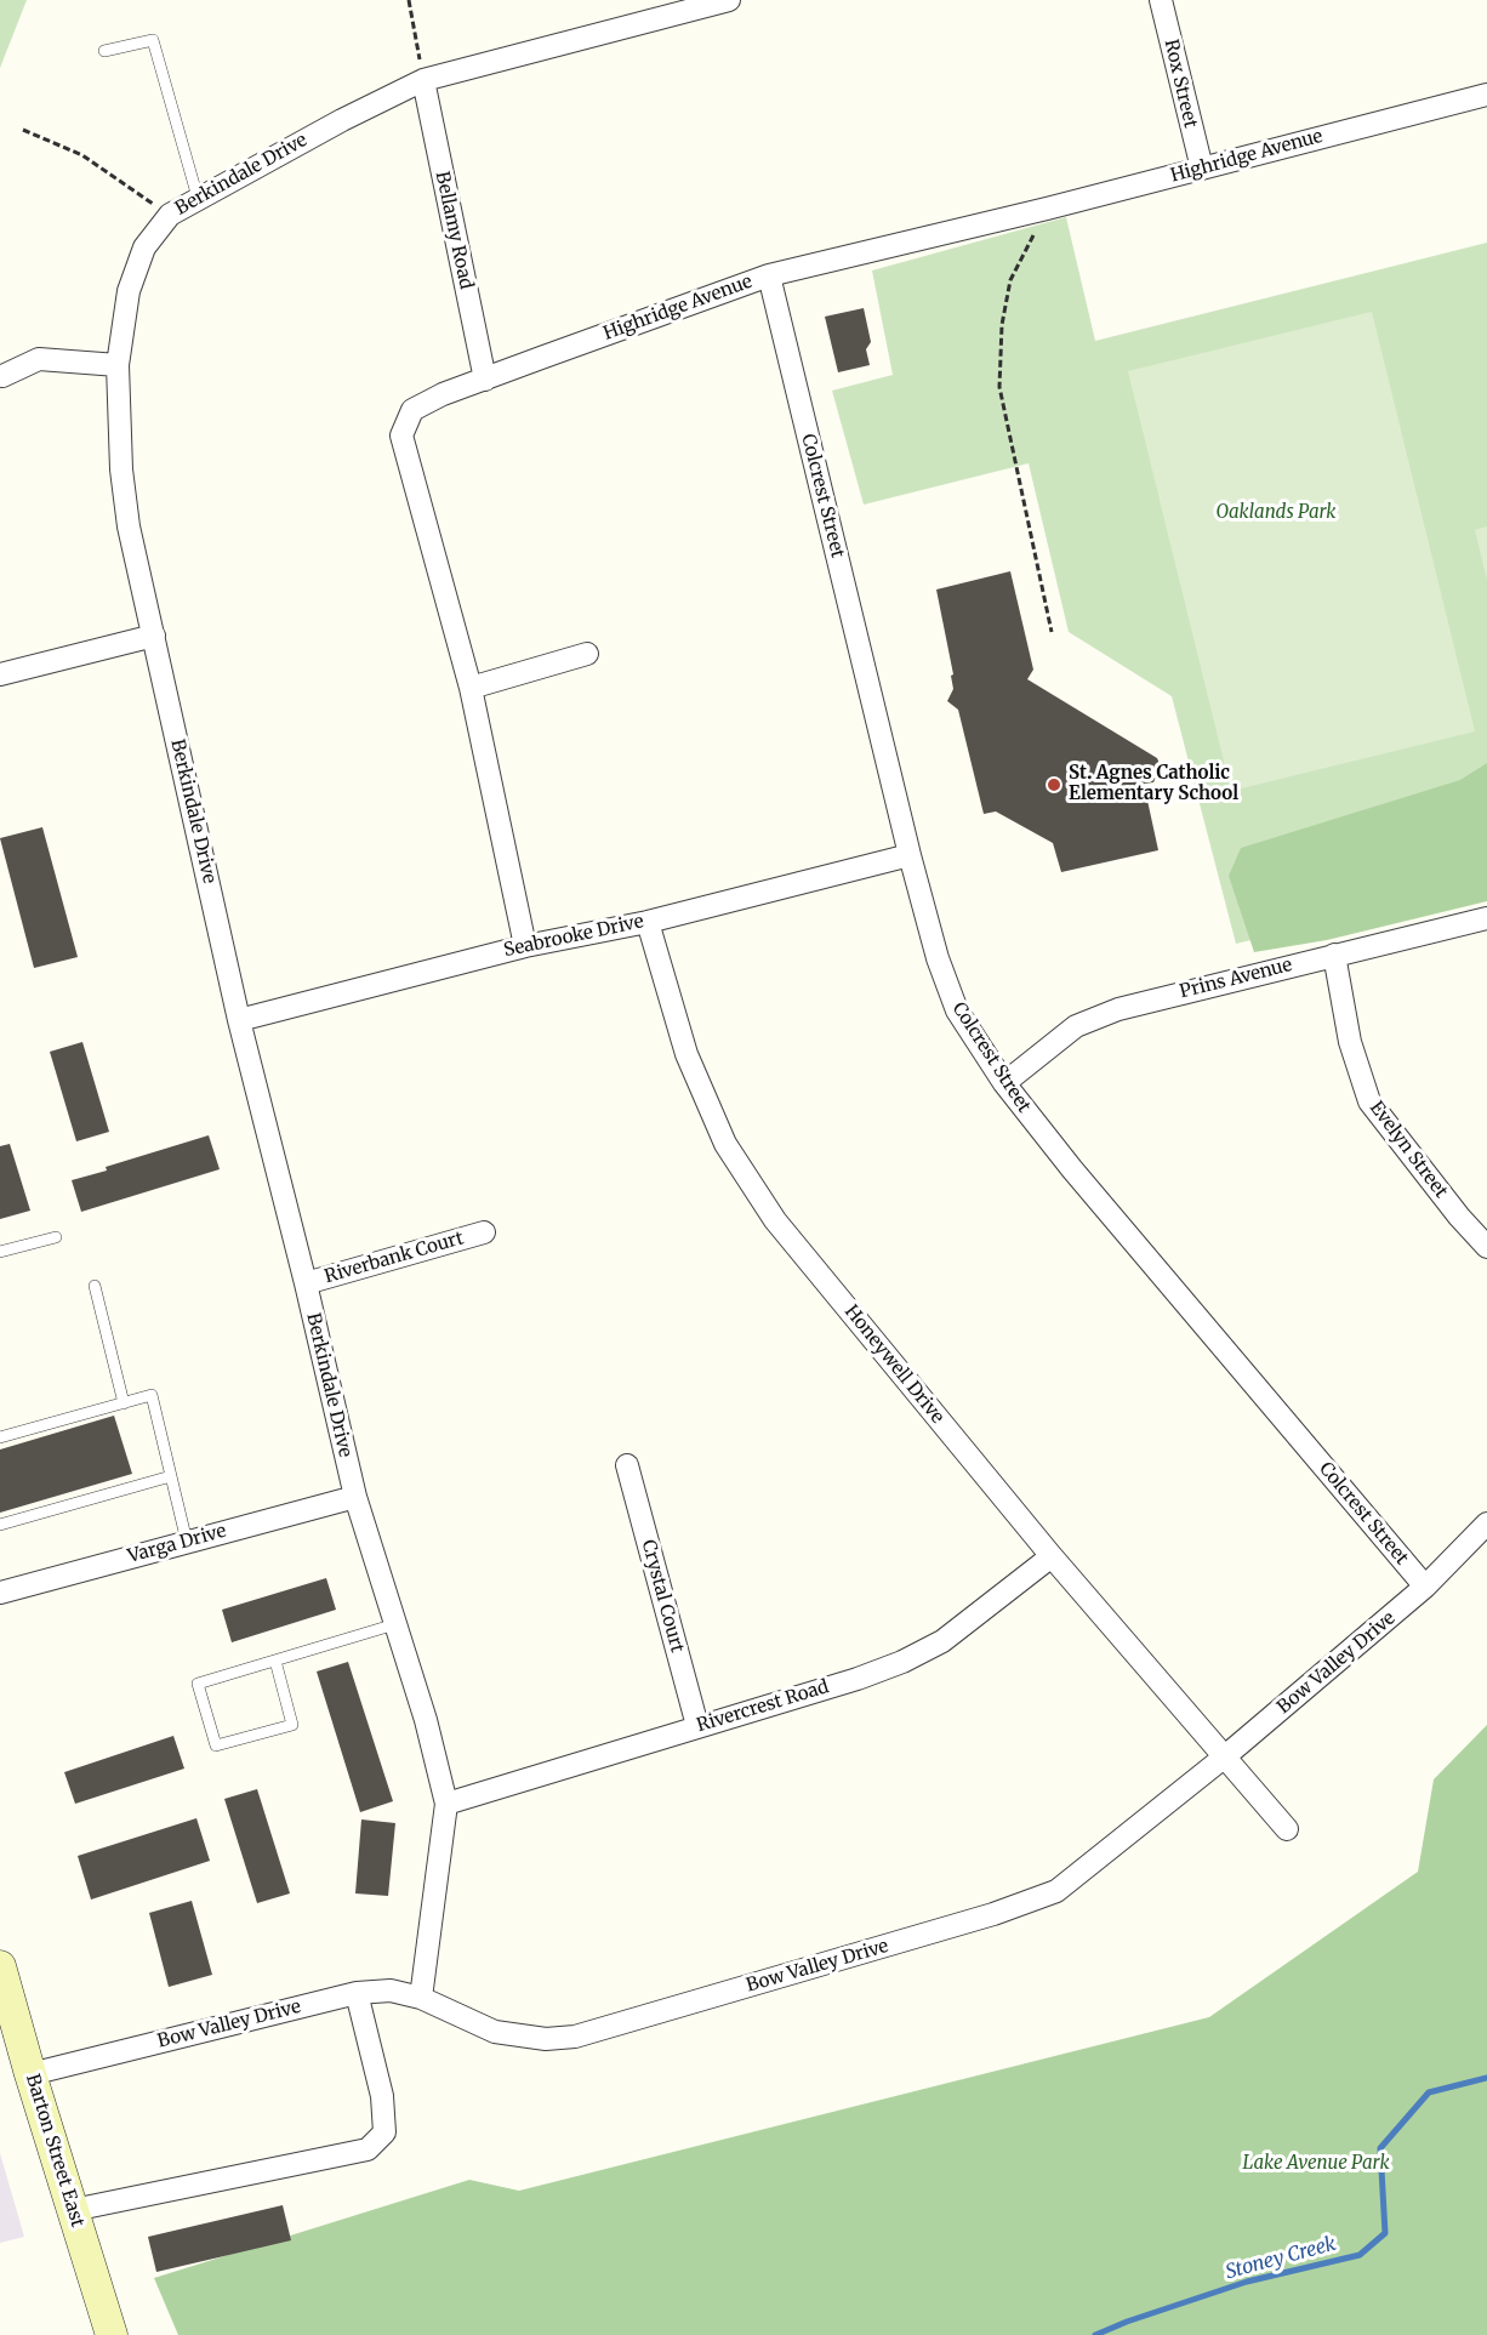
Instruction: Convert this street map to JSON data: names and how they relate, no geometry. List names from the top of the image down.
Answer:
{
  "streets": {
    "main road": ["Barton Street East"],
    "street": [
      "Rox Street",
      "Highridge Avenue",
      "Berkindale Drive",
      "Bellamy Road",
      "Colcrest Street",
      "Seabrooke Drive",
      "Prins Avenue",
      "Evelyn Street",
      "Riverbank Court",
      "Honeywell Drive",
      "Varga Drive",
      "Crystal Court",
      "Bow Valley Drive",
      "Rivercrest Road"
    ]
  },
  "crossings": [
    ["Rox Street", "Highridge Avenue"],
    ["Highridge Avenue", "Bellamy Road"],
    ["Highridge Avenue", "Colcrest Street"],
    ["Highridge Avenue", "Seabrooke Drive"],
    ["Berkindale Drive", "Bellamy Road"],
    ["Berkindale Drive", "Seabrooke Drive"],
    ["Berkindale Drive", "Riverbank Court"],
    ["Berkindale Drive", "Varga Drive"],
    ["Berkindale Drive", "Bow Valley Drive"],
    ["Berkindale Drive", "Rivercrest Road"],
    ["Colcrest Street", "Seabrooke Drive"],
    ["Colcrest Street", "Prins Avenue"],
    ["Colcrest Street", "Bow Valley Drive"],
    ["Seabrooke Drive", "Honeywell Drive"],
    ["Prins Avenue", "Evelyn Street"],
    ["Honeywell Drive", "Bow Valley Drive"],
    ["Honeywell Drive", "Rivercrest Road"],
    ["Crystal Court", "Rivercrest Road"],
    ["Bow Valley Drive", "Barton Street East"]
  ],
  "water": ["Stoney Creek"],
  "parks": ["Oaklands Park", "Lake Avenue Park"],
  "places": ["St. Agnes Catholic Elementary School"]
}
